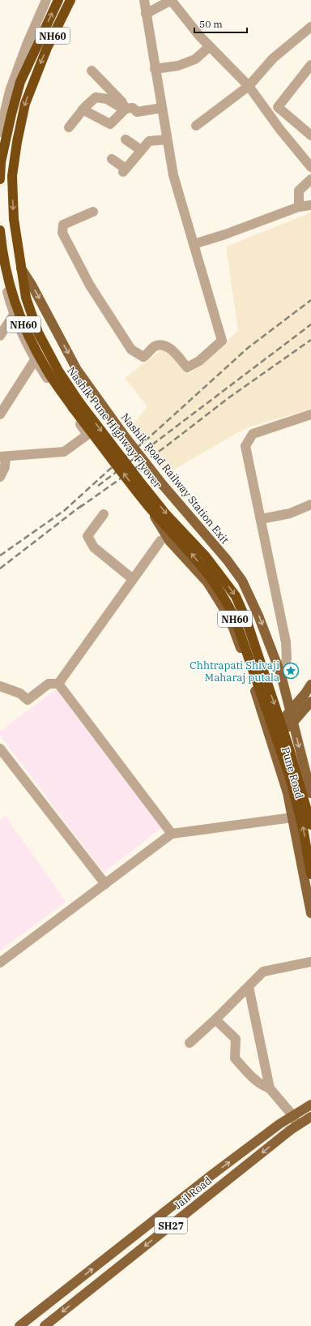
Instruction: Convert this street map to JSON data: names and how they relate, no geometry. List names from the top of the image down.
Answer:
{
  "streets": {
    "highway": ["NH60", "Nashik Pune Highway Flyover"],
    "main road": [
      "Nashik Road Railway Station Exit",
      "Pune Road",
      "Jail Road",
      "SH27"
    ]
  },
  "crossings": [
    ["Nashik Pune Highway Flyover", "Nashik Road Railway Station Exit"],
    ["Nashik Pune Highway Flyover", "Pune Road"]
  ],
  "one_way": ["Nashik Road Railway Station Exit"],
  "places": {
    "place": ["Chhtrapati Shivaji Maharaj putala"]
  },
  "scale_bar": "50 m"
}
